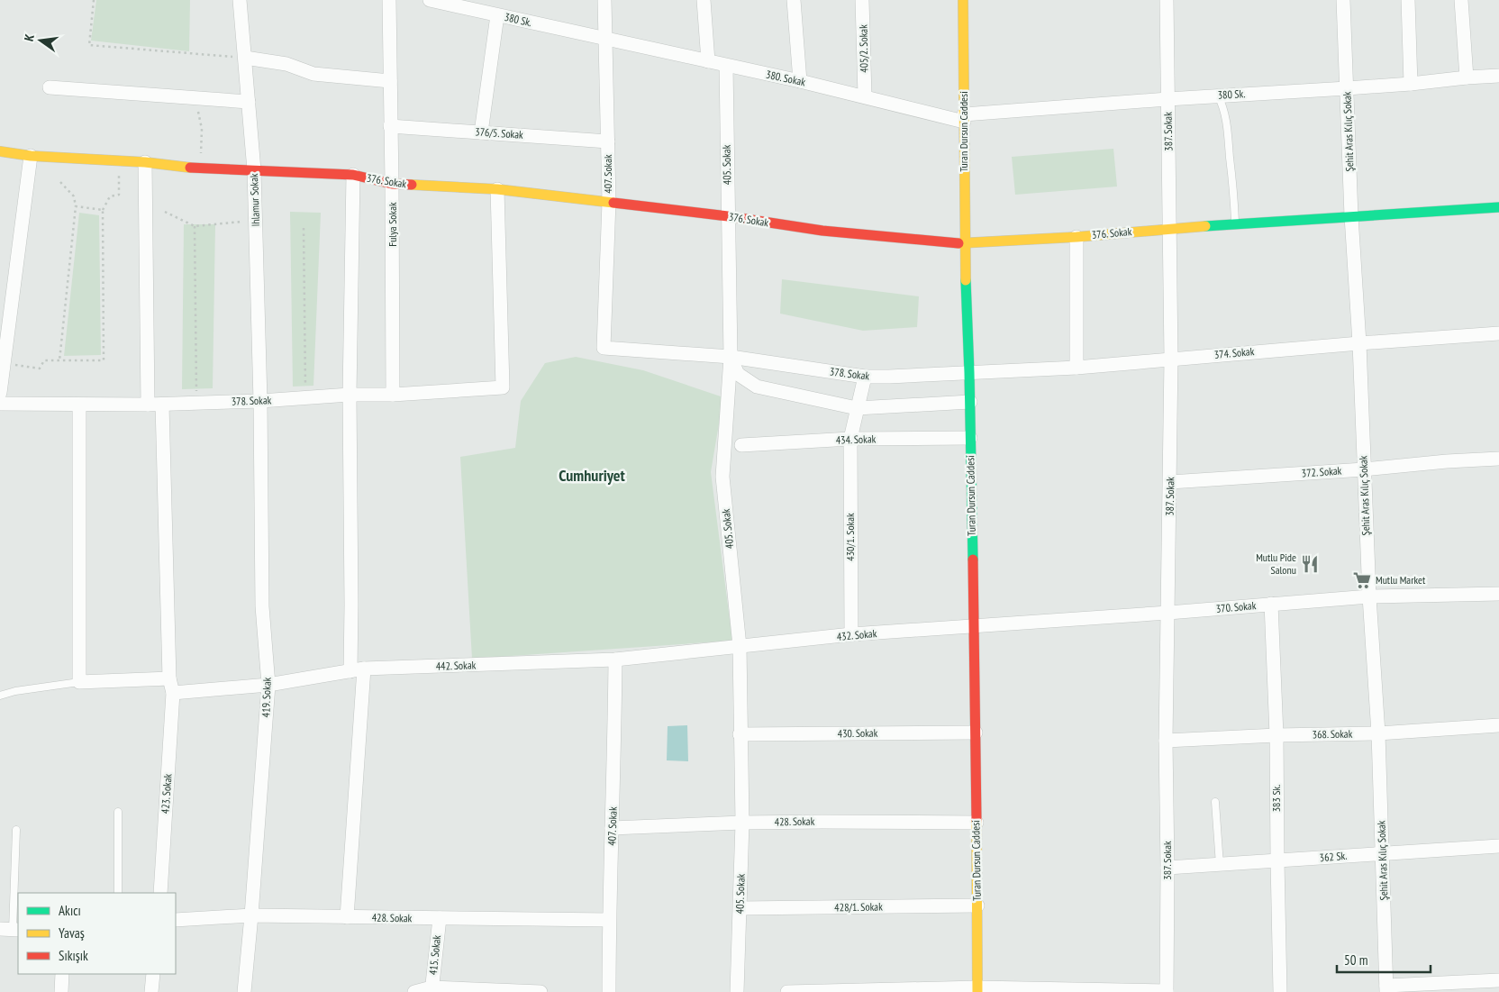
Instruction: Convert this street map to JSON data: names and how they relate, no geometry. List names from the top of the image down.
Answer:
{
  "streets": {
    "street": [
      "380 Sk.",
      "405/2. Sokak",
      "380. Sokak",
      "Turan Dursun Caddesi",
      "387. Sokak",
      "Şehit Aras Kılıç Sokak",
      "376/5. Sokak",
      "405. Sokak",
      "407. Sokak",
      "376. Sokak",
      "Ihlamur Sokak",
      "Fulya Sokak",
      "374. Sokak",
      "378. Sokak",
      "434. Sokak",
      "372. Sokak",
      "430/1. Sokak",
      "370. Sokak",
      "432. Sokak",
      "442. Sokak",
      "419. Sokak",
      "430. Sokak",
      "368. Sokak",
      "423. Sokak",
      "383 Sk.",
      "428. Sokak",
      "362 Sk.",
      "428/1. Sokak",
      "415. Sokak"
    ]
  },
  "crossings": [
    ["380 Sk.", "380. Sokak"],
    ["380 Sk.", "Turan Dursun Caddesi"],
    ["380 Sk.", "387. Sokak"],
    ["380 Sk.", "Şehit Aras Kılıç Sokak"],
    ["380 Sk.", "407. Sokak"],
    ["405/2. Sokak", "380. Sokak"],
    ["380. Sokak", "Turan Dursun Caddesi"],
    ["380. Sokak", "405. Sokak"],
    ["380. Sokak", "407. Sokak"],
    ["Turan Dursun Caddesi", "376. Sokak"],
    ["Turan Dursun Caddesi", "374. Sokak"],
    ["Turan Dursun Caddesi", "378. Sokak"],
    ["Turan Dursun Caddesi", "434. Sokak"],
    ["Turan Dursun Caddesi", "370. Sokak"],
    ["Turan Dursun Caddesi", "432. Sokak"],
    ["Turan Dursun Caddesi", "430. Sokak"],
    ["Turan Dursun Caddesi", "428. Sokak"],
    ["Turan Dursun Caddesi", "428/1. Sokak"],
    ["387. Sokak", "376. Sokak"],
    ["387. Sokak", "374. Sokak"],
    ["387. Sokak", "372. Sokak"],
    ["387. Sokak", "370. Sokak"],
    ["387. Sokak", "368. Sokak"],
    ["387. Sokak", "362 Sk."],
    ["Şehit Aras Kılıç Sokak", "376. Sokak"],
    ["Şehit Aras Kılıç Sokak", "374. Sokak"],
    ["Şehit Aras Kılıç Sokak", "372. Sokak"],
    ["Şehit Aras Kılıç Sokak", "370. Sokak"],
    ["Şehit Aras Kılıç Sokak", "368. Sokak"],
    ["Şehit Aras Kılıç Sokak", "362 Sk."],
    ["376/5. Sokak", "407. Sokak"],
    ["376/5. Sokak", "Fulya Sokak"],
    ["405. Sokak", "376. Sokak"],
    ["405. Sokak", "378. Sokak"],
    ["405. Sokak", "432. Sokak"],
    ["405. Sokak", "442. Sokak"],
    ["405. Sokak", "430. Sokak"],
    ["405. Sokak", "428. Sokak"],
    ["405. Sokak", "428/1. Sokak"],
    ["407. Sokak", "376. Sokak"],
    ["407. Sokak", "378. Sokak"],
    ["407. Sokak", "442. Sokak"],
    ["407. Sokak", "428. Sokak"],
    ["376. Sokak", "Ihlamur Sokak"],
    ["376. Sokak", "Fulya Sokak"],
    ["376. Sokak", "378. Sokak"],
    ["Ihlamur Sokak", "378. Sokak"],
    ["Ihlamur Sokak", "419. Sokak"],
    ["Fulya Sokak", "378. Sokak"],
    ["374. Sokak", "378. Sokak"],
    ["378. Sokak", "430/1. Sokak"],
    ["378. Sokak", "419. Sokak"],
    ["378. Sokak", "423. Sokak"],
    ["434. Sokak", "430/1. Sokak"],
    ["430/1. Sokak", "432. Sokak"],
    ["370. Sokak", "432. Sokak"],
    ["370. Sokak", "383 Sk."],
    ["432. Sokak", "442. Sokak"],
    ["442. Sokak", "419. Sokak"],
    ["442. Sokak", "423. Sokak"],
    ["419. Sokak", "428. Sokak"],
    ["368. Sokak", "383 Sk."],
    ["383 Sk.", "362 Sk."],
    ["428. Sokak", "415. Sokak"]
  ],
  "districts": ["Cumhuriyet"],
  "places": {
    "restaurant": ["Mutlu Pide Salonu"],
    "supermarket": ["Mutlu Market"]
  },
  "legend": ["Akıcı", "Yavaş", "Sıkışık"],
  "scale_bar": "50 m",
  "north": "left"
}
